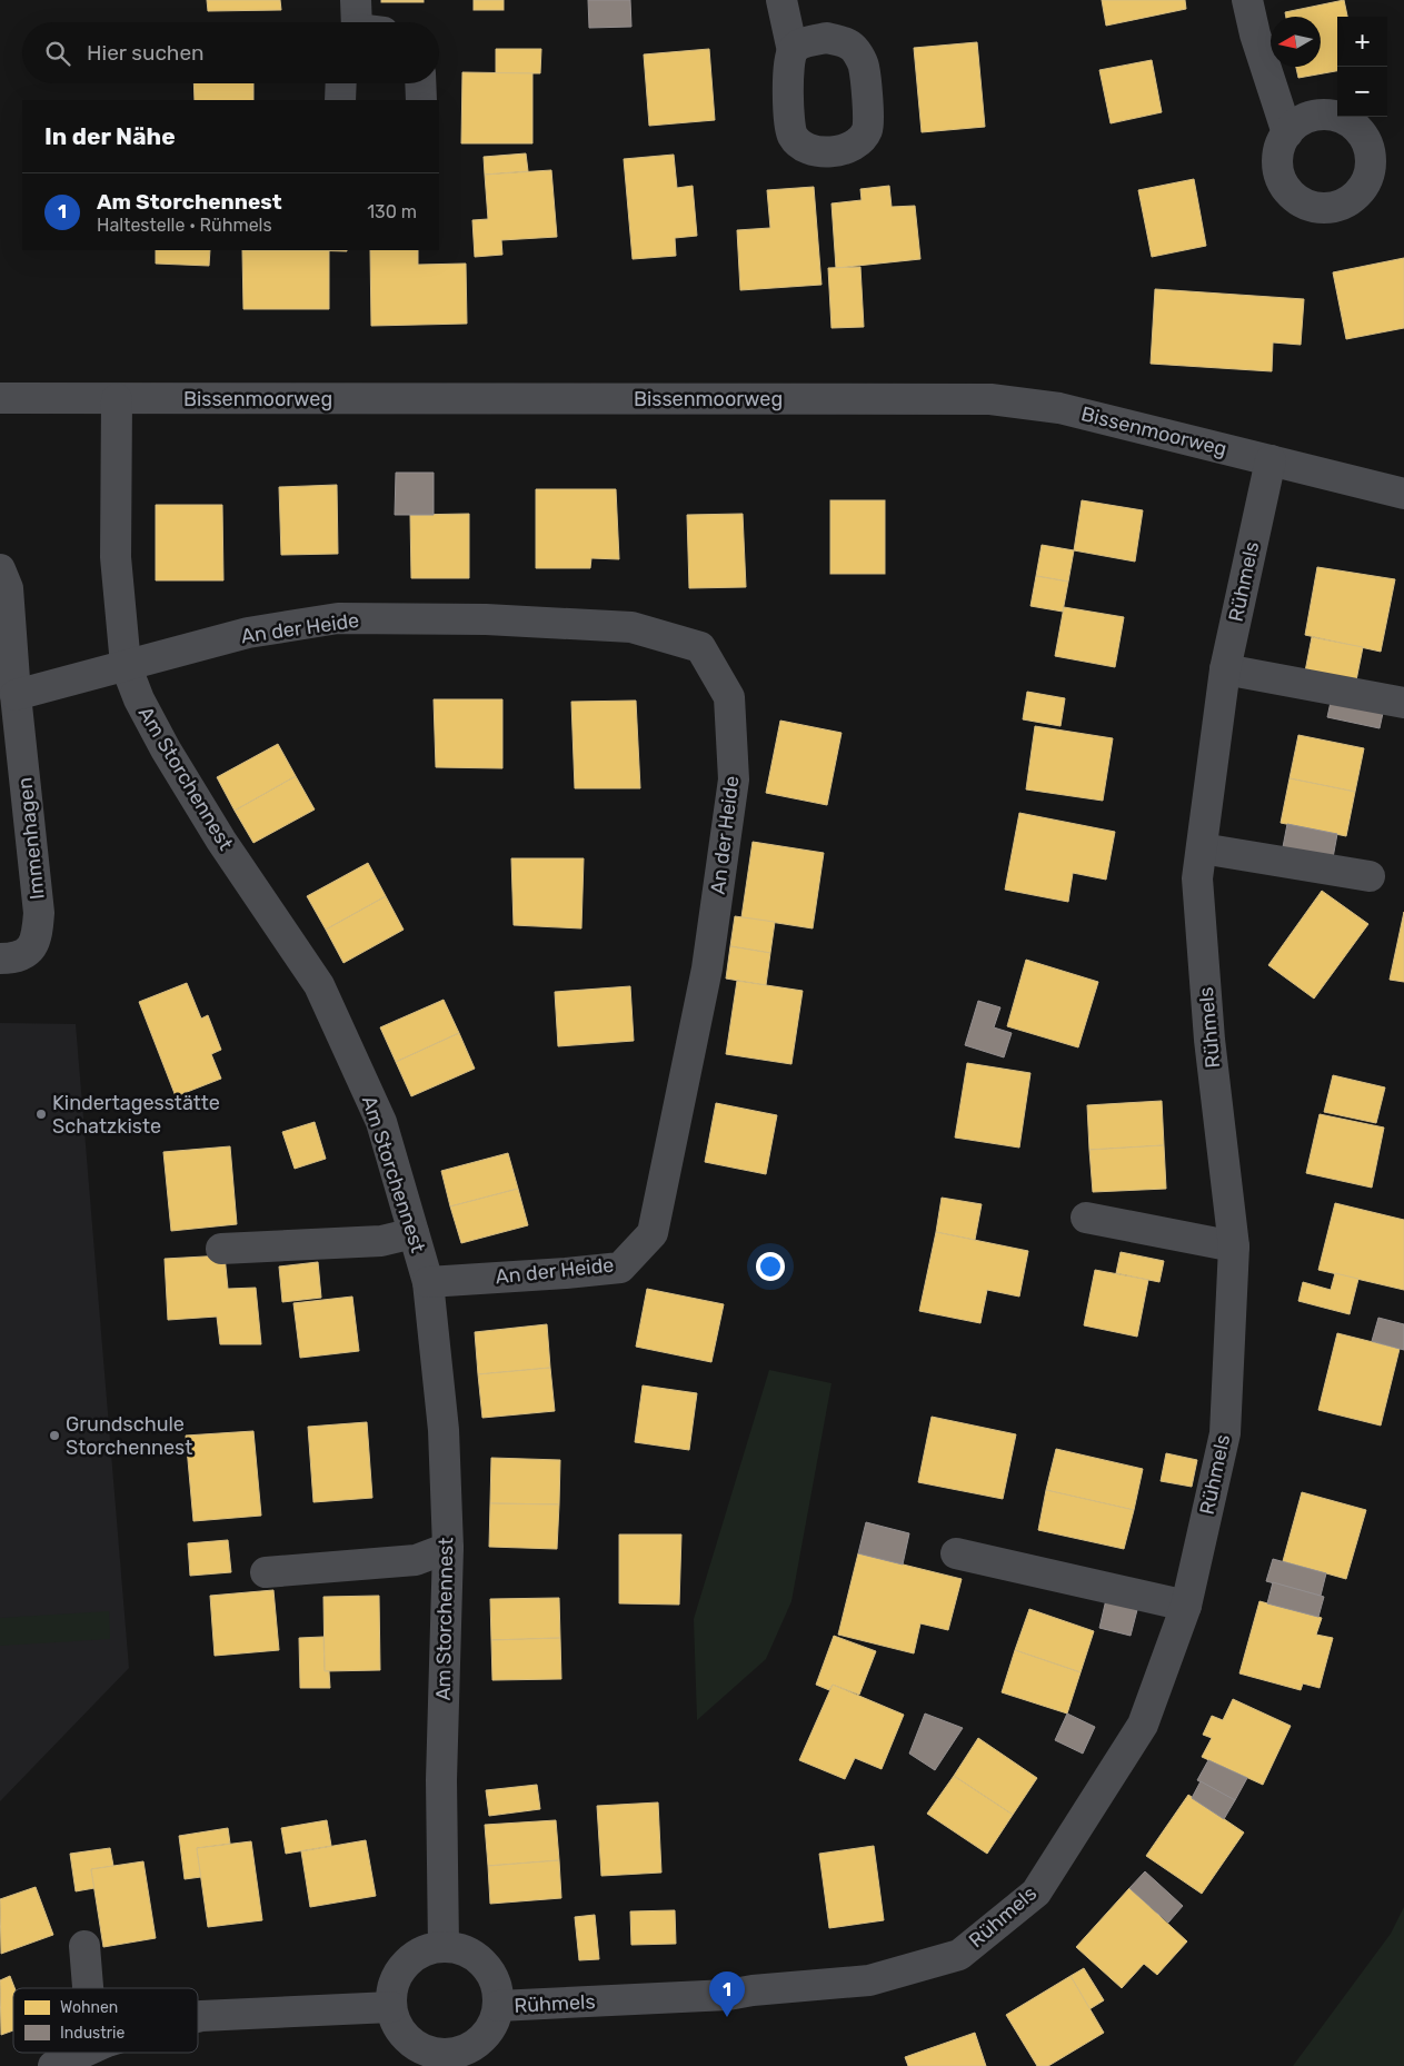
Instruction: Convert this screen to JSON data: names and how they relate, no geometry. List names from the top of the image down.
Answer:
{
  "streets": {
    "street": [
      "Bissenmoorweg",
      "Rühmels",
      "An der Heide",
      "Am Storchennest",
      "Immenhagen"
    ]
  },
  "crossings": [
    ["Bissenmoorweg", "Rühmels"],
    ["Bissenmoorweg", "Am Storchennest"],
    ["Rühmels", "Am Storchennest"],
    ["An der Heide", "Am Storchennest"]
  ],
  "places": ["Kindertagesstätte Schatzkiste", "Grundschule Storchennest"],
  "legend": ["Wohnen", "Industrie"],
  "north": "left",
  "page": {
    "map_buttons": ["+", "−"],
    "search": "Hier suchen",
    "heading": "In der Nähe",
    "list": [
      {
        "mark": "1",
        "name": "Am Storchennest",
        "note": "Haltestelle · Rühmels",
        "value": "130 m"
      }
    ],
    "pins": "1"
  }
}
